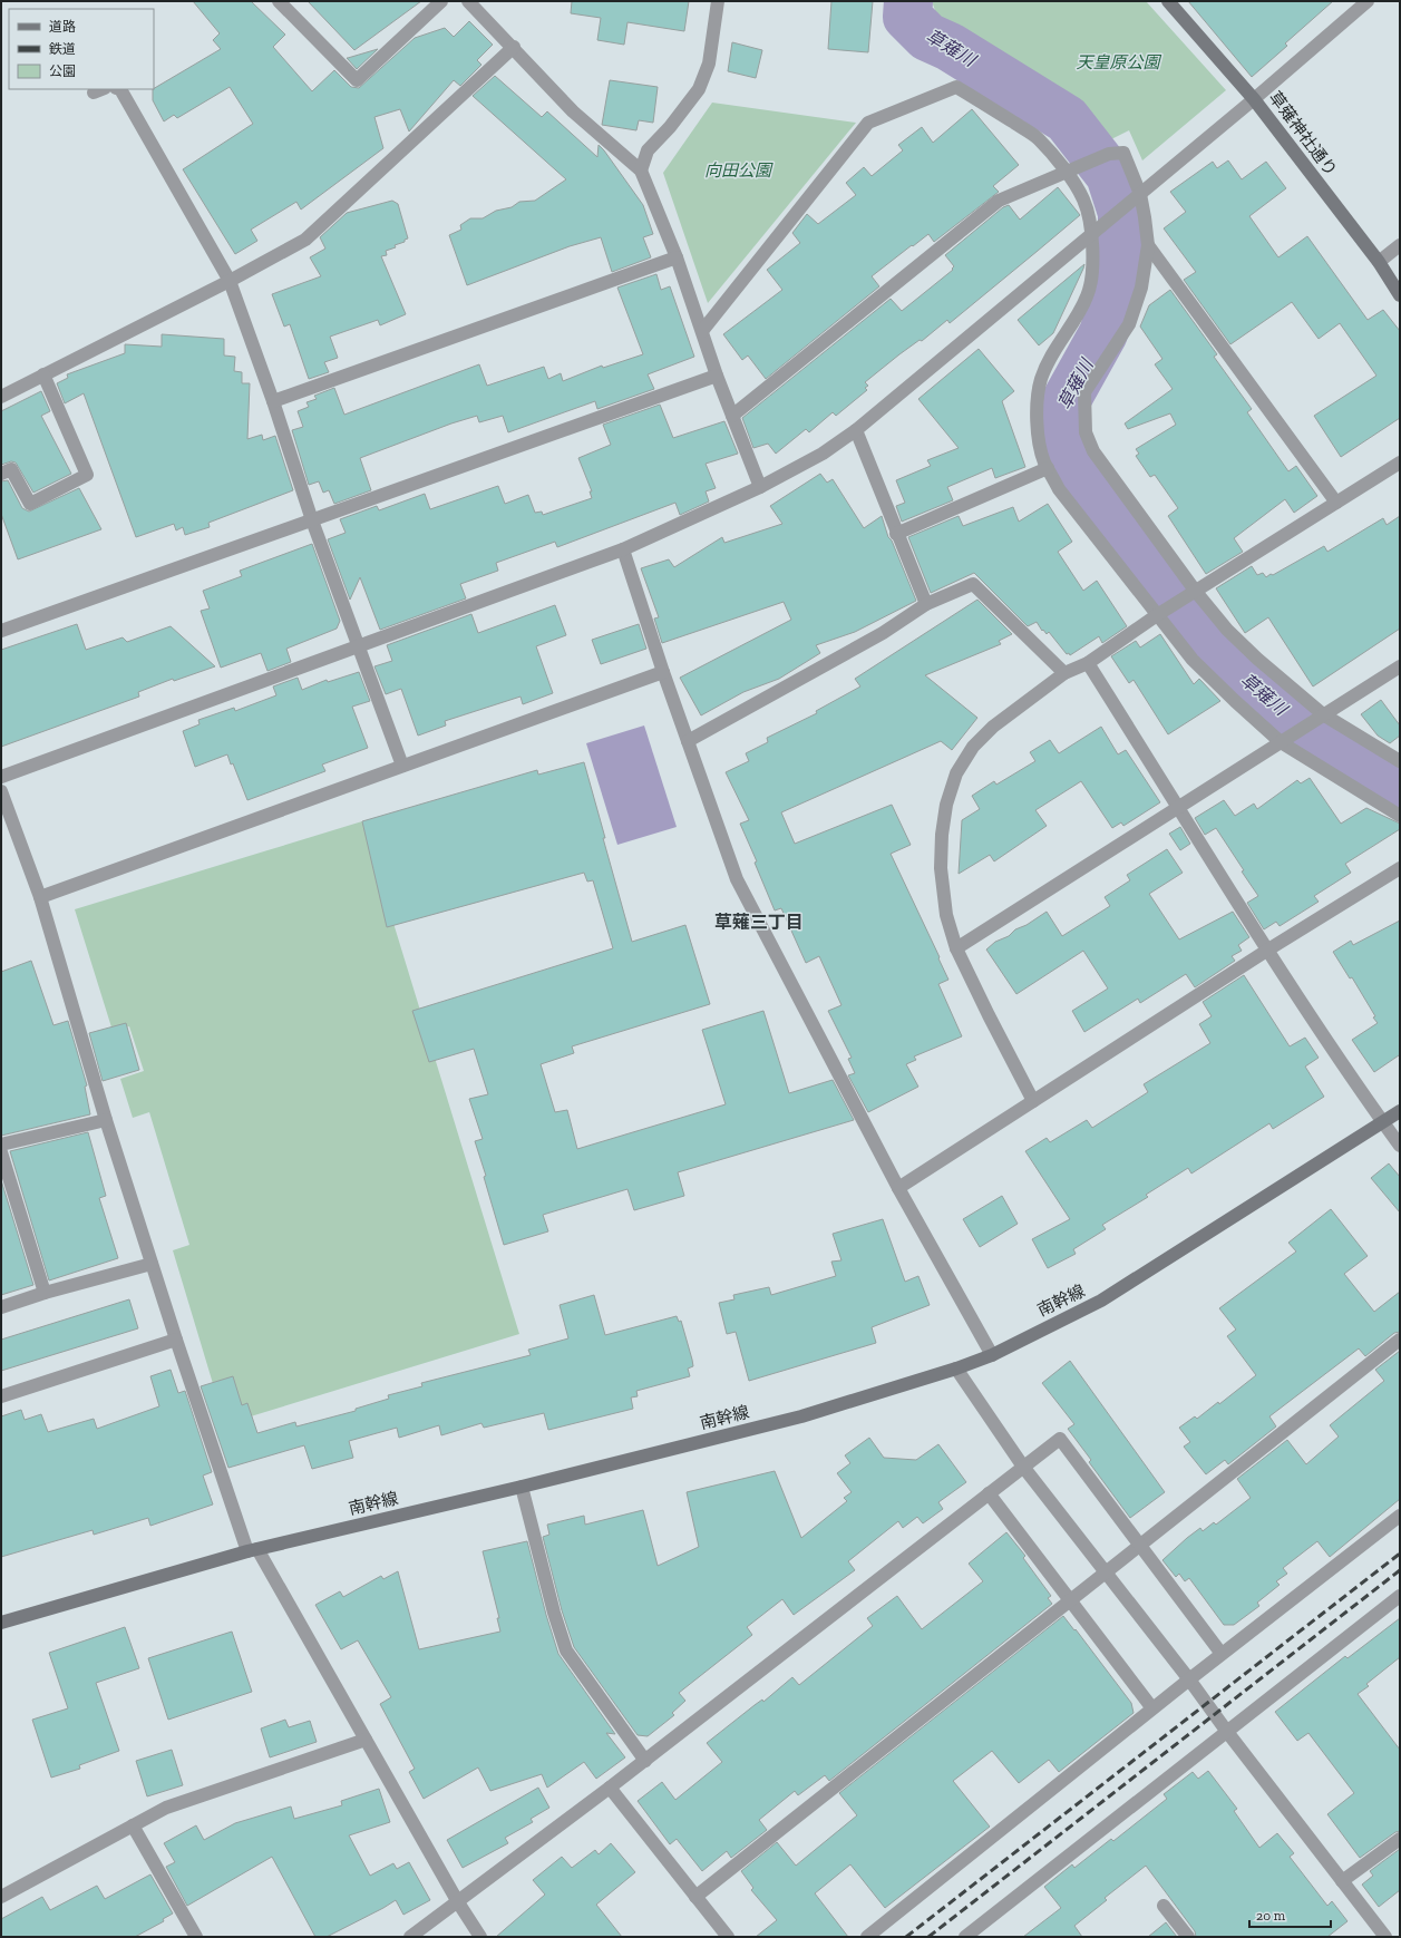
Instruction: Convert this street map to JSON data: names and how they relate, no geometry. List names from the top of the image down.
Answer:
{
  "streets": {
    "main road": ["草薙神社通り", "南幹線"]
  },
  "districts": ["草薙三丁目"],
  "water": ["草薙川"],
  "parks": ["天皇原公園", "向田公園"],
  "legend": ["道路", "鉄道", "公園"],
  "scale_bar": "20 m"
}
